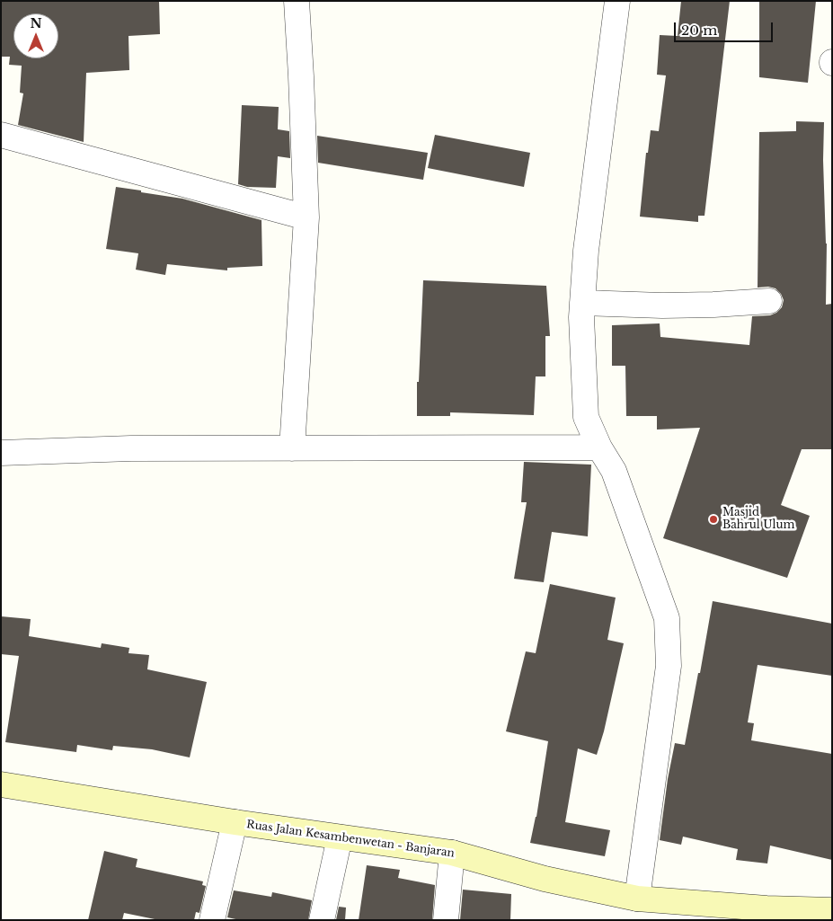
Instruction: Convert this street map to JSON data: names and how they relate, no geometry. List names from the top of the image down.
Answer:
{
  "streets": {
    "main road": ["Ruas Jalan Kesambenwetan - Banjaran"]
  },
  "places": ["Masjid Bahrul Ulum"],
  "scale_bar": "20 m",
  "north": "top"
}
